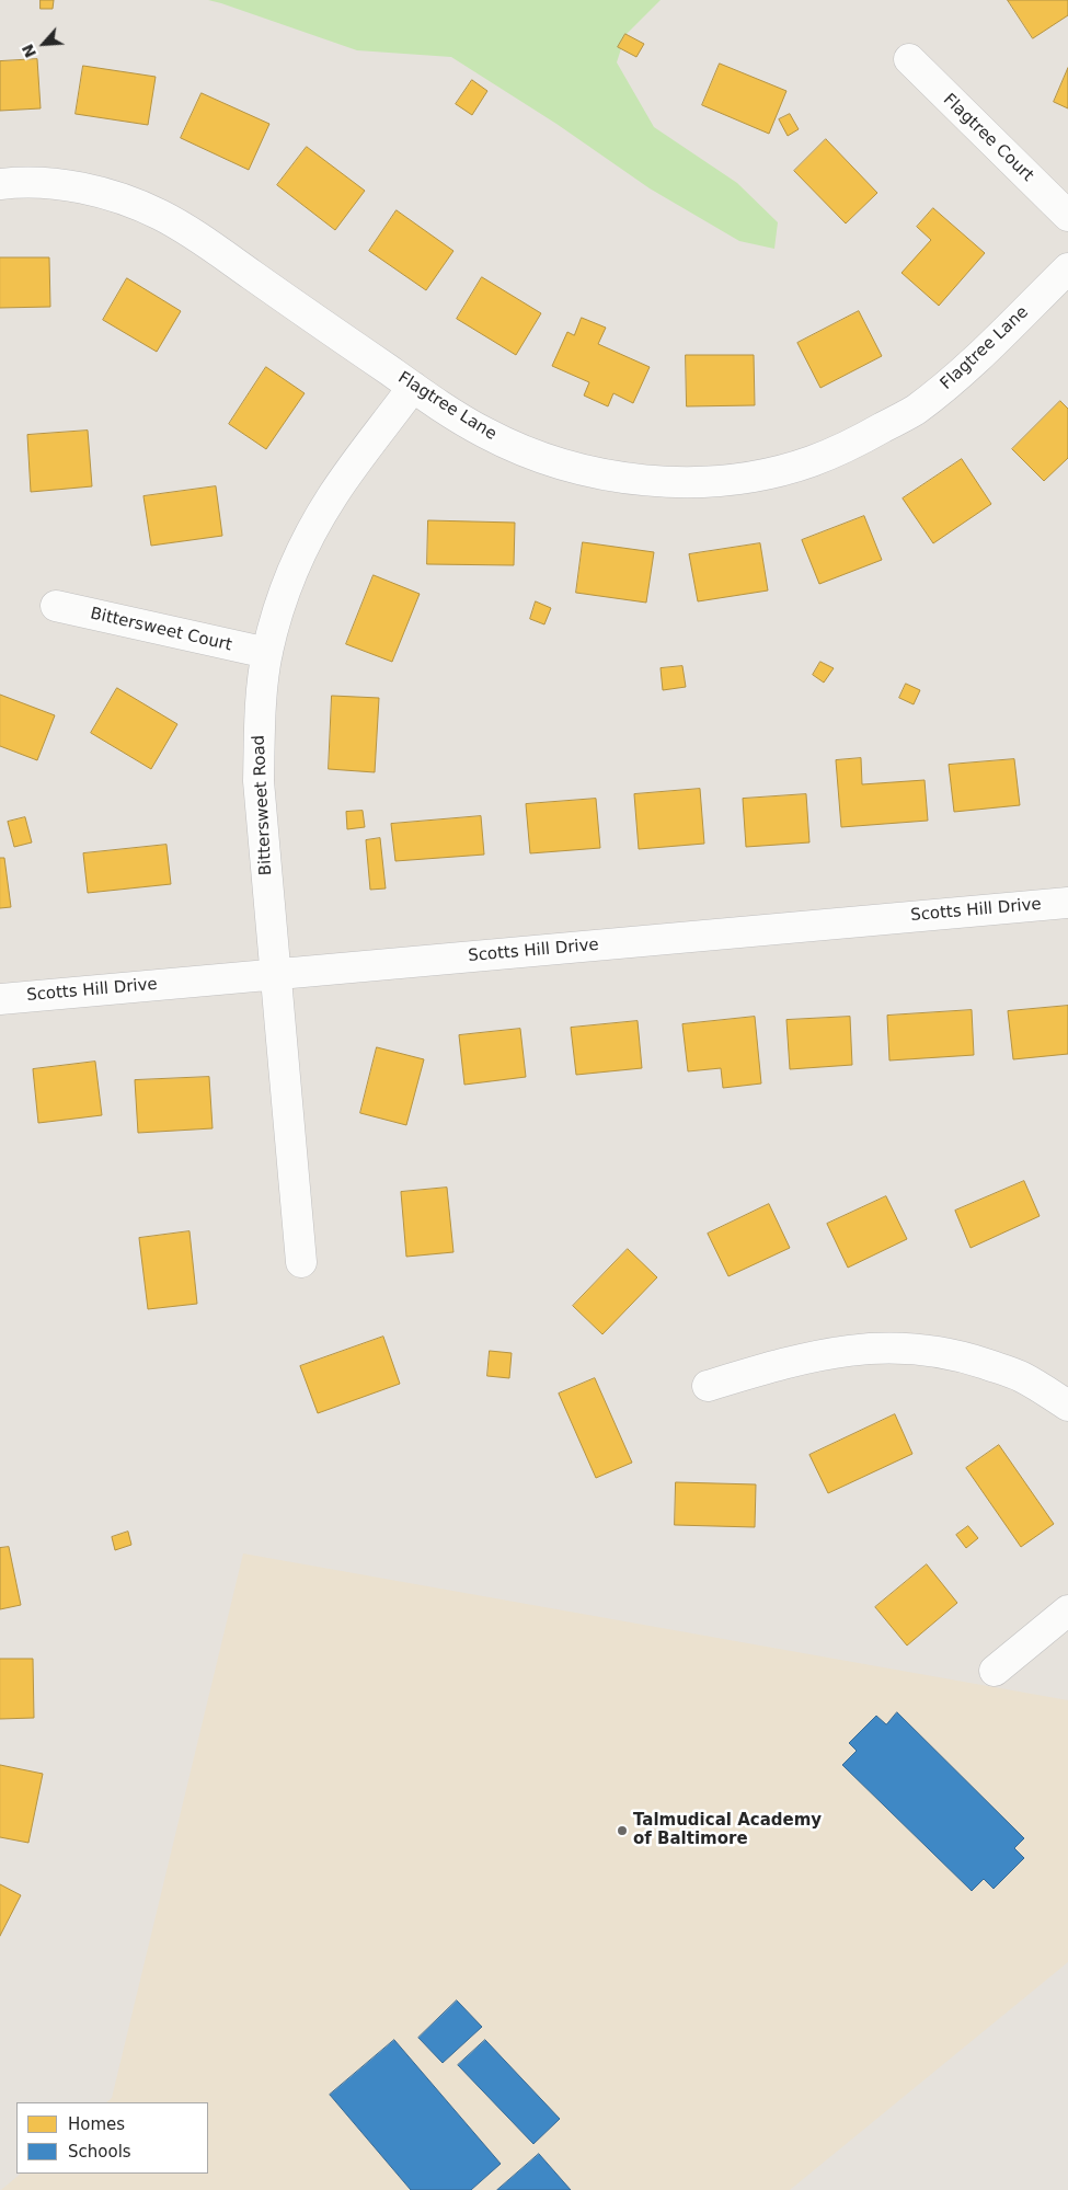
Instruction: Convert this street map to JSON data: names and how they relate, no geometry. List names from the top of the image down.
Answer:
{
  "streets": {
    "street": [
      "Flagtree Court",
      "Flagtree Lane",
      "Bittersweet Court",
      "Bittersweet Road",
      "Scotts Hill Drive"
    ]
  },
  "crossings": [
    ["Flagtree Lane", "Bittersweet Road"],
    ["Bittersweet Court", "Bittersweet Road"],
    ["Bittersweet Road", "Scotts Hill Drive"]
  ],
  "places": ["Talmudical Academy of Baltimore"],
  "legend": ["Homes", "Schools"],
  "north": "bottom left"
}
